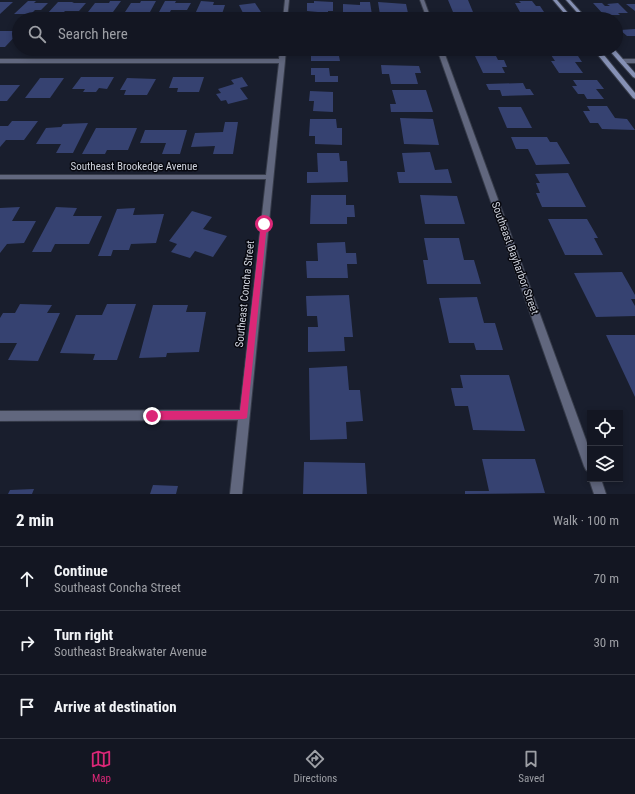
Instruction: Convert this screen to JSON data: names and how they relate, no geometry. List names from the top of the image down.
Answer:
{
  "streets": {
    "street": ["Southeast Brookedge Avenue", "Southeast Bayharbor Street", "Southeast Concha Street"]
  },
  "crossings": [
    ["Southeast Brookedge Avenue", "Southeast Concha Street"]
  ],
  "page": {
    "search": "Search here",
    "heading": ["2 min", "Walk · 100 m"],
    "list": [
      ["Continue", "Southeast Concha Street", "70 m"],
      ["Turn right", "Southeast Breakwater Avenue", "30 m"],
      "Arrive at destination"
    ],
    "nav": ["Map", "Directions", "Saved"]
  }
}
